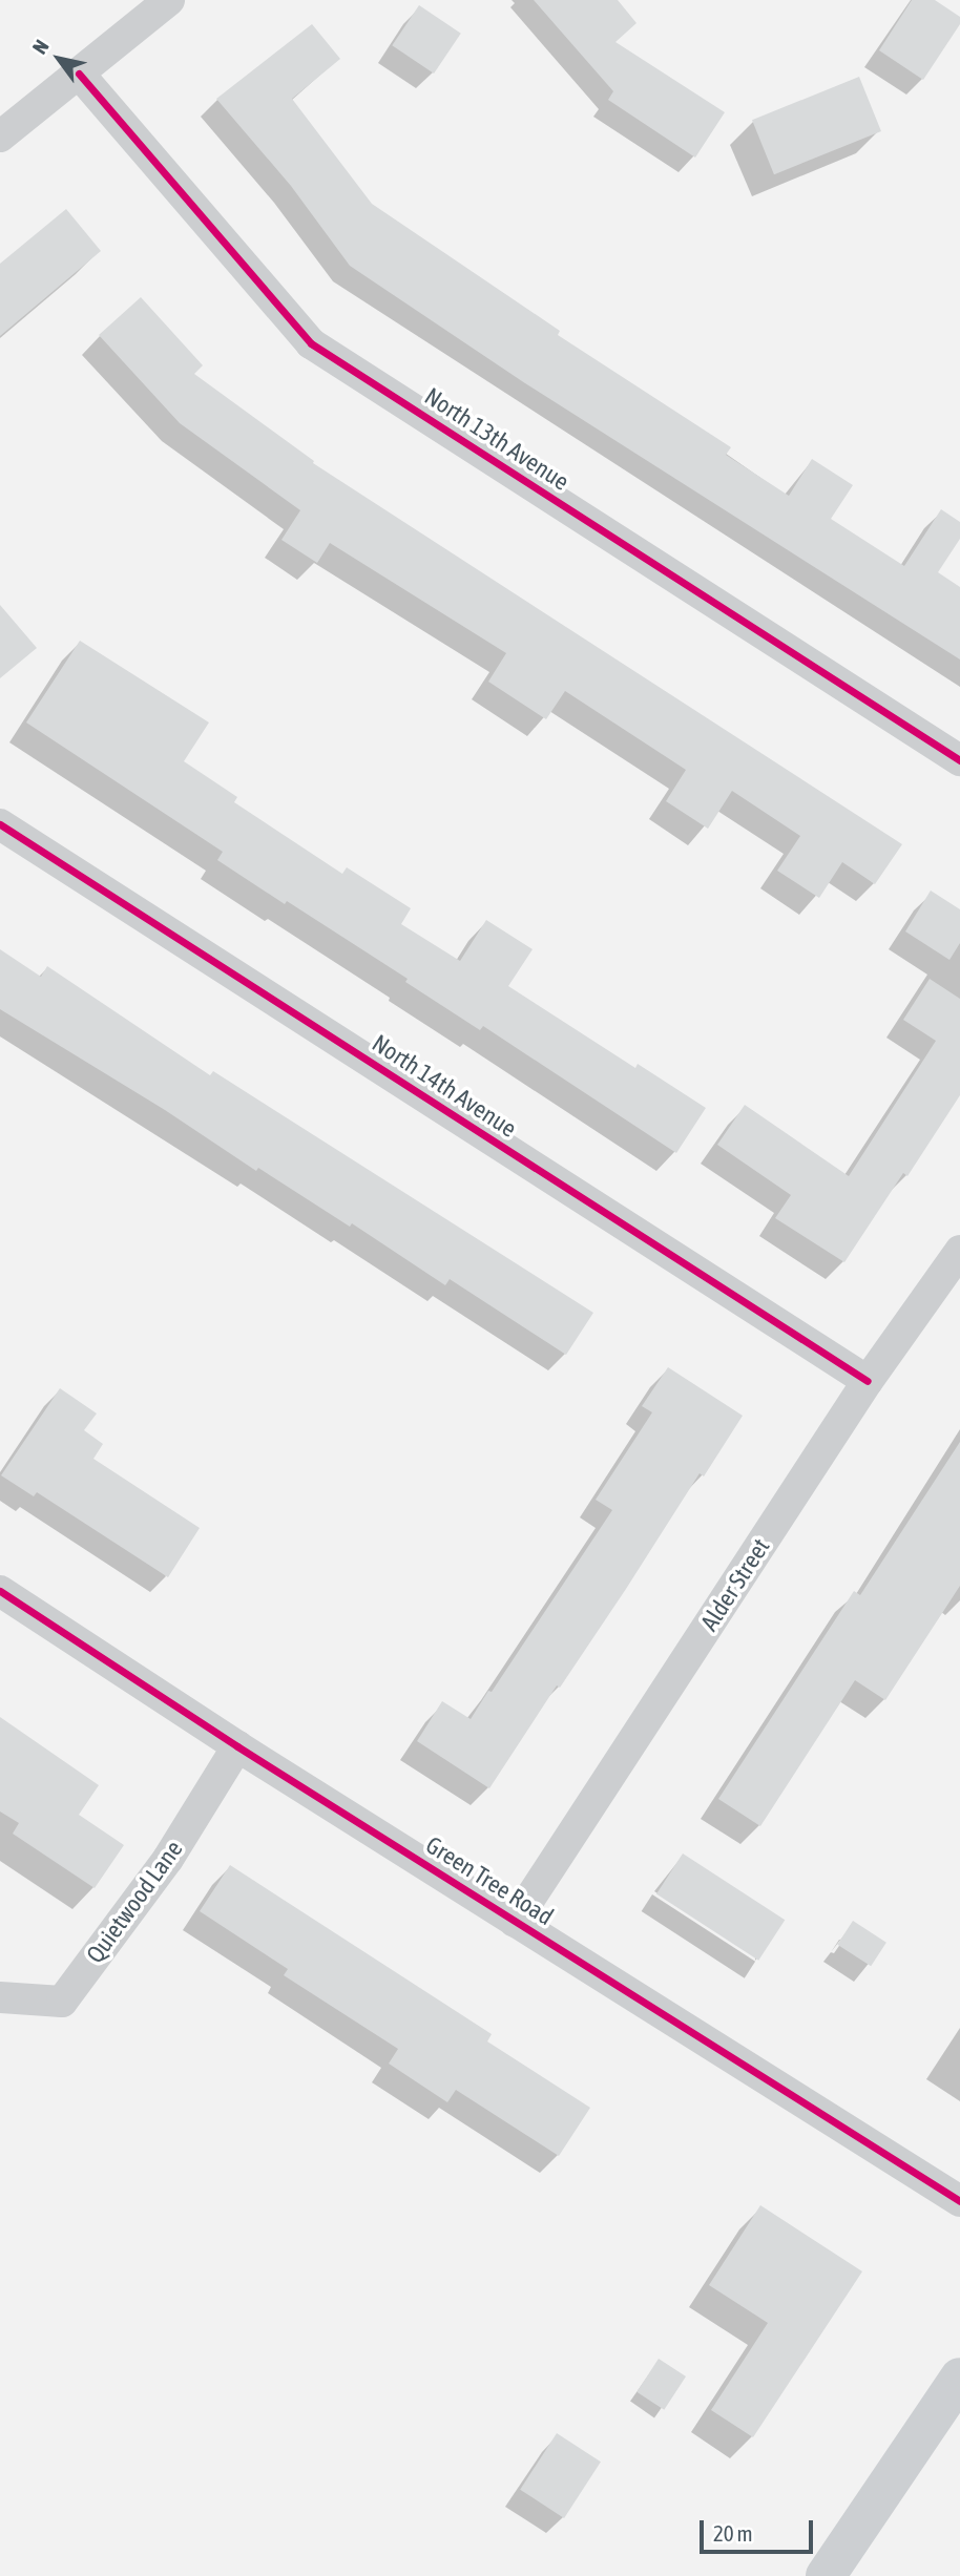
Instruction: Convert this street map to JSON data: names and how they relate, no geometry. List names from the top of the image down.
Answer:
{
  "streets": {
    "street": [
      "North 13th Avenue",
      "North 14th Avenue",
      "Alder Street",
      "Green Tree Road",
      "Quietwood Lane"
    ]
  },
  "crossings": [
    ["North 14th Avenue", "Alder Street"],
    ["Alder Street", "Green Tree Road"],
    ["Green Tree Road", "Quietwood Lane"]
  ],
  "scale_bar": "20 m",
  "north": "top left"
}
